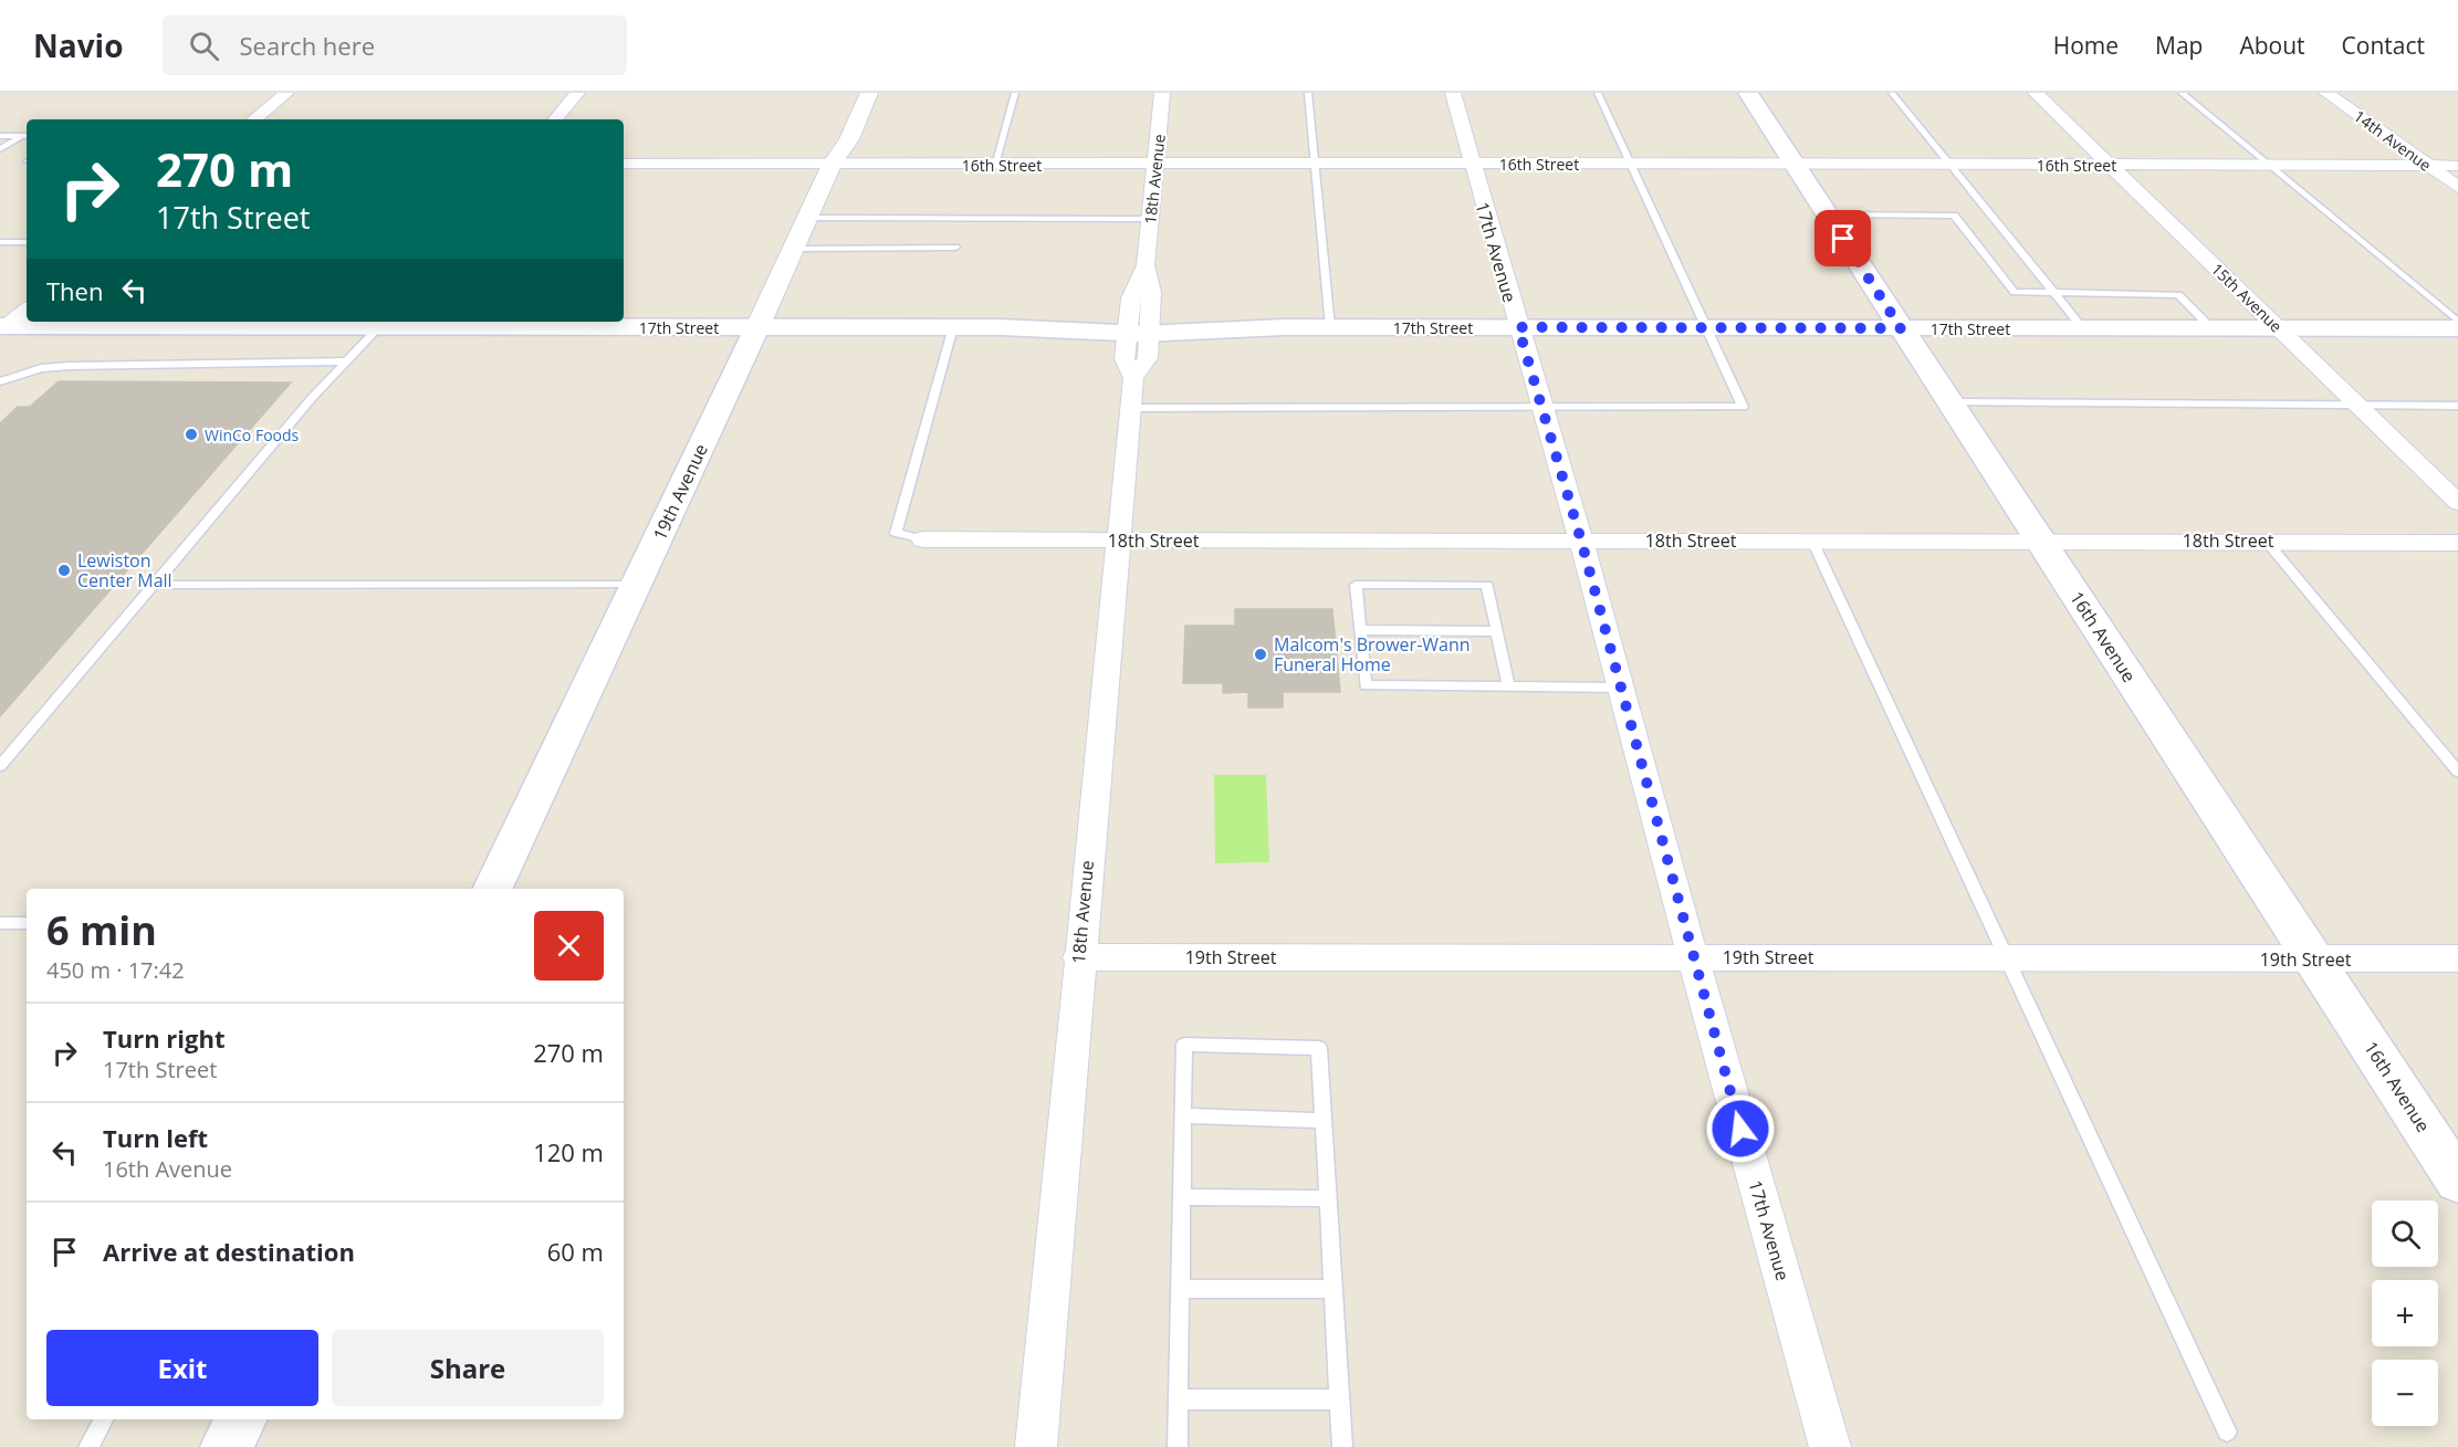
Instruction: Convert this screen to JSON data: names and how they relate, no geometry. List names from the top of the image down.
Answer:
{
  "streets": {
    "main road": ["17th Street", "19th Avenue", "16th Avenue"],
    "street": [
      "14th Avenue",
      "16th Street",
      "18th Avenue",
      "17th Avenue",
      "15th Avenue",
      "18th Street",
      "19th Street"
    ]
  },
  "crossings": [
    ["14th Avenue", "16th Street"],
    ["16th Street", "18th Avenue"],
    ["16th Street", "17th Avenue"],
    ["16th Street", "15th Avenue"],
    ["16th Street", "19th Avenue"],
    ["16th Street", "16th Avenue"],
    ["18th Avenue", "17th Street"],
    ["18th Avenue", "18th Street"],
    ["18th Avenue", "19th Street"],
    ["17th Avenue", "17th Street"],
    ["17th Avenue", "18th Street"],
    ["17th Avenue", "19th Street"],
    ["15th Avenue", "17th Street"],
    ["17th Street", "19th Avenue"],
    ["17th Street", "16th Avenue"],
    ["18th Street", "16th Avenue"],
    ["16th Avenue", "19th Street"]
  ],
  "places": ["WinCo Foods", "Lewiston Center Mall", "Malcom's Brower-Wann Funeral Home"],
  "page": {
    "header": "Navio",
    "search": "Search here",
    "nav": [
      "Home",
      "Map",
      "About",
      "Contact"
    ],
    "turn": ["270 m", "17th Street"],
    "then": "Then",
    "heading": ["6 min", "450 m · 17:42"],
    "list": [
      {
        "name": "Turn right",
        "note": "17th Street",
        "value": "270 m"
      },
      {
        "name": "Turn left",
        "note": "16th Avenue",
        "value": "120 m"
      },
      {
        "name": "Arrive at destination",
        "value": "60 m"
      }
    ],
    "map_buttons": ["+", "−"],
    "buttons": ["Exit", "Share"]
  }
}
